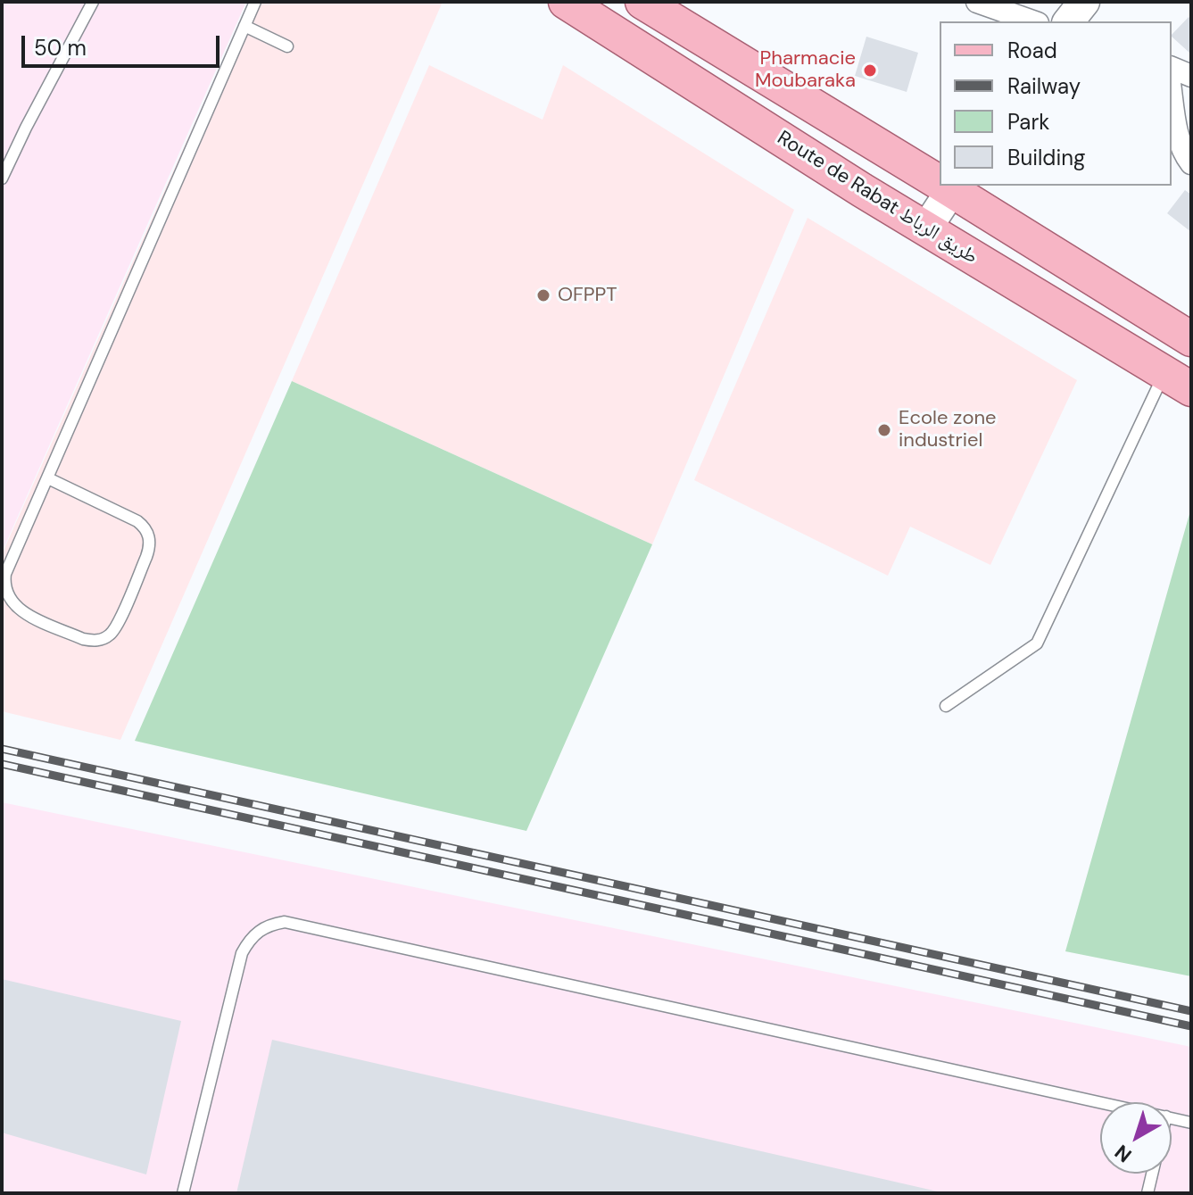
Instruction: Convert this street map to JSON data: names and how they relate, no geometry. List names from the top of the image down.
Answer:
{
  "streets": {
    "main road": ["Route de Rabat طريق الرباط"]
  },
  "places": ["Pharmacie Moubaraka", "OFPPT", "Ecole zone industriel"],
  "legend": [
    "Road",
    "Railway",
    "Park",
    "Building"
  ],
  "scale_bar": "50 m",
  "north": "bottom left"
}
